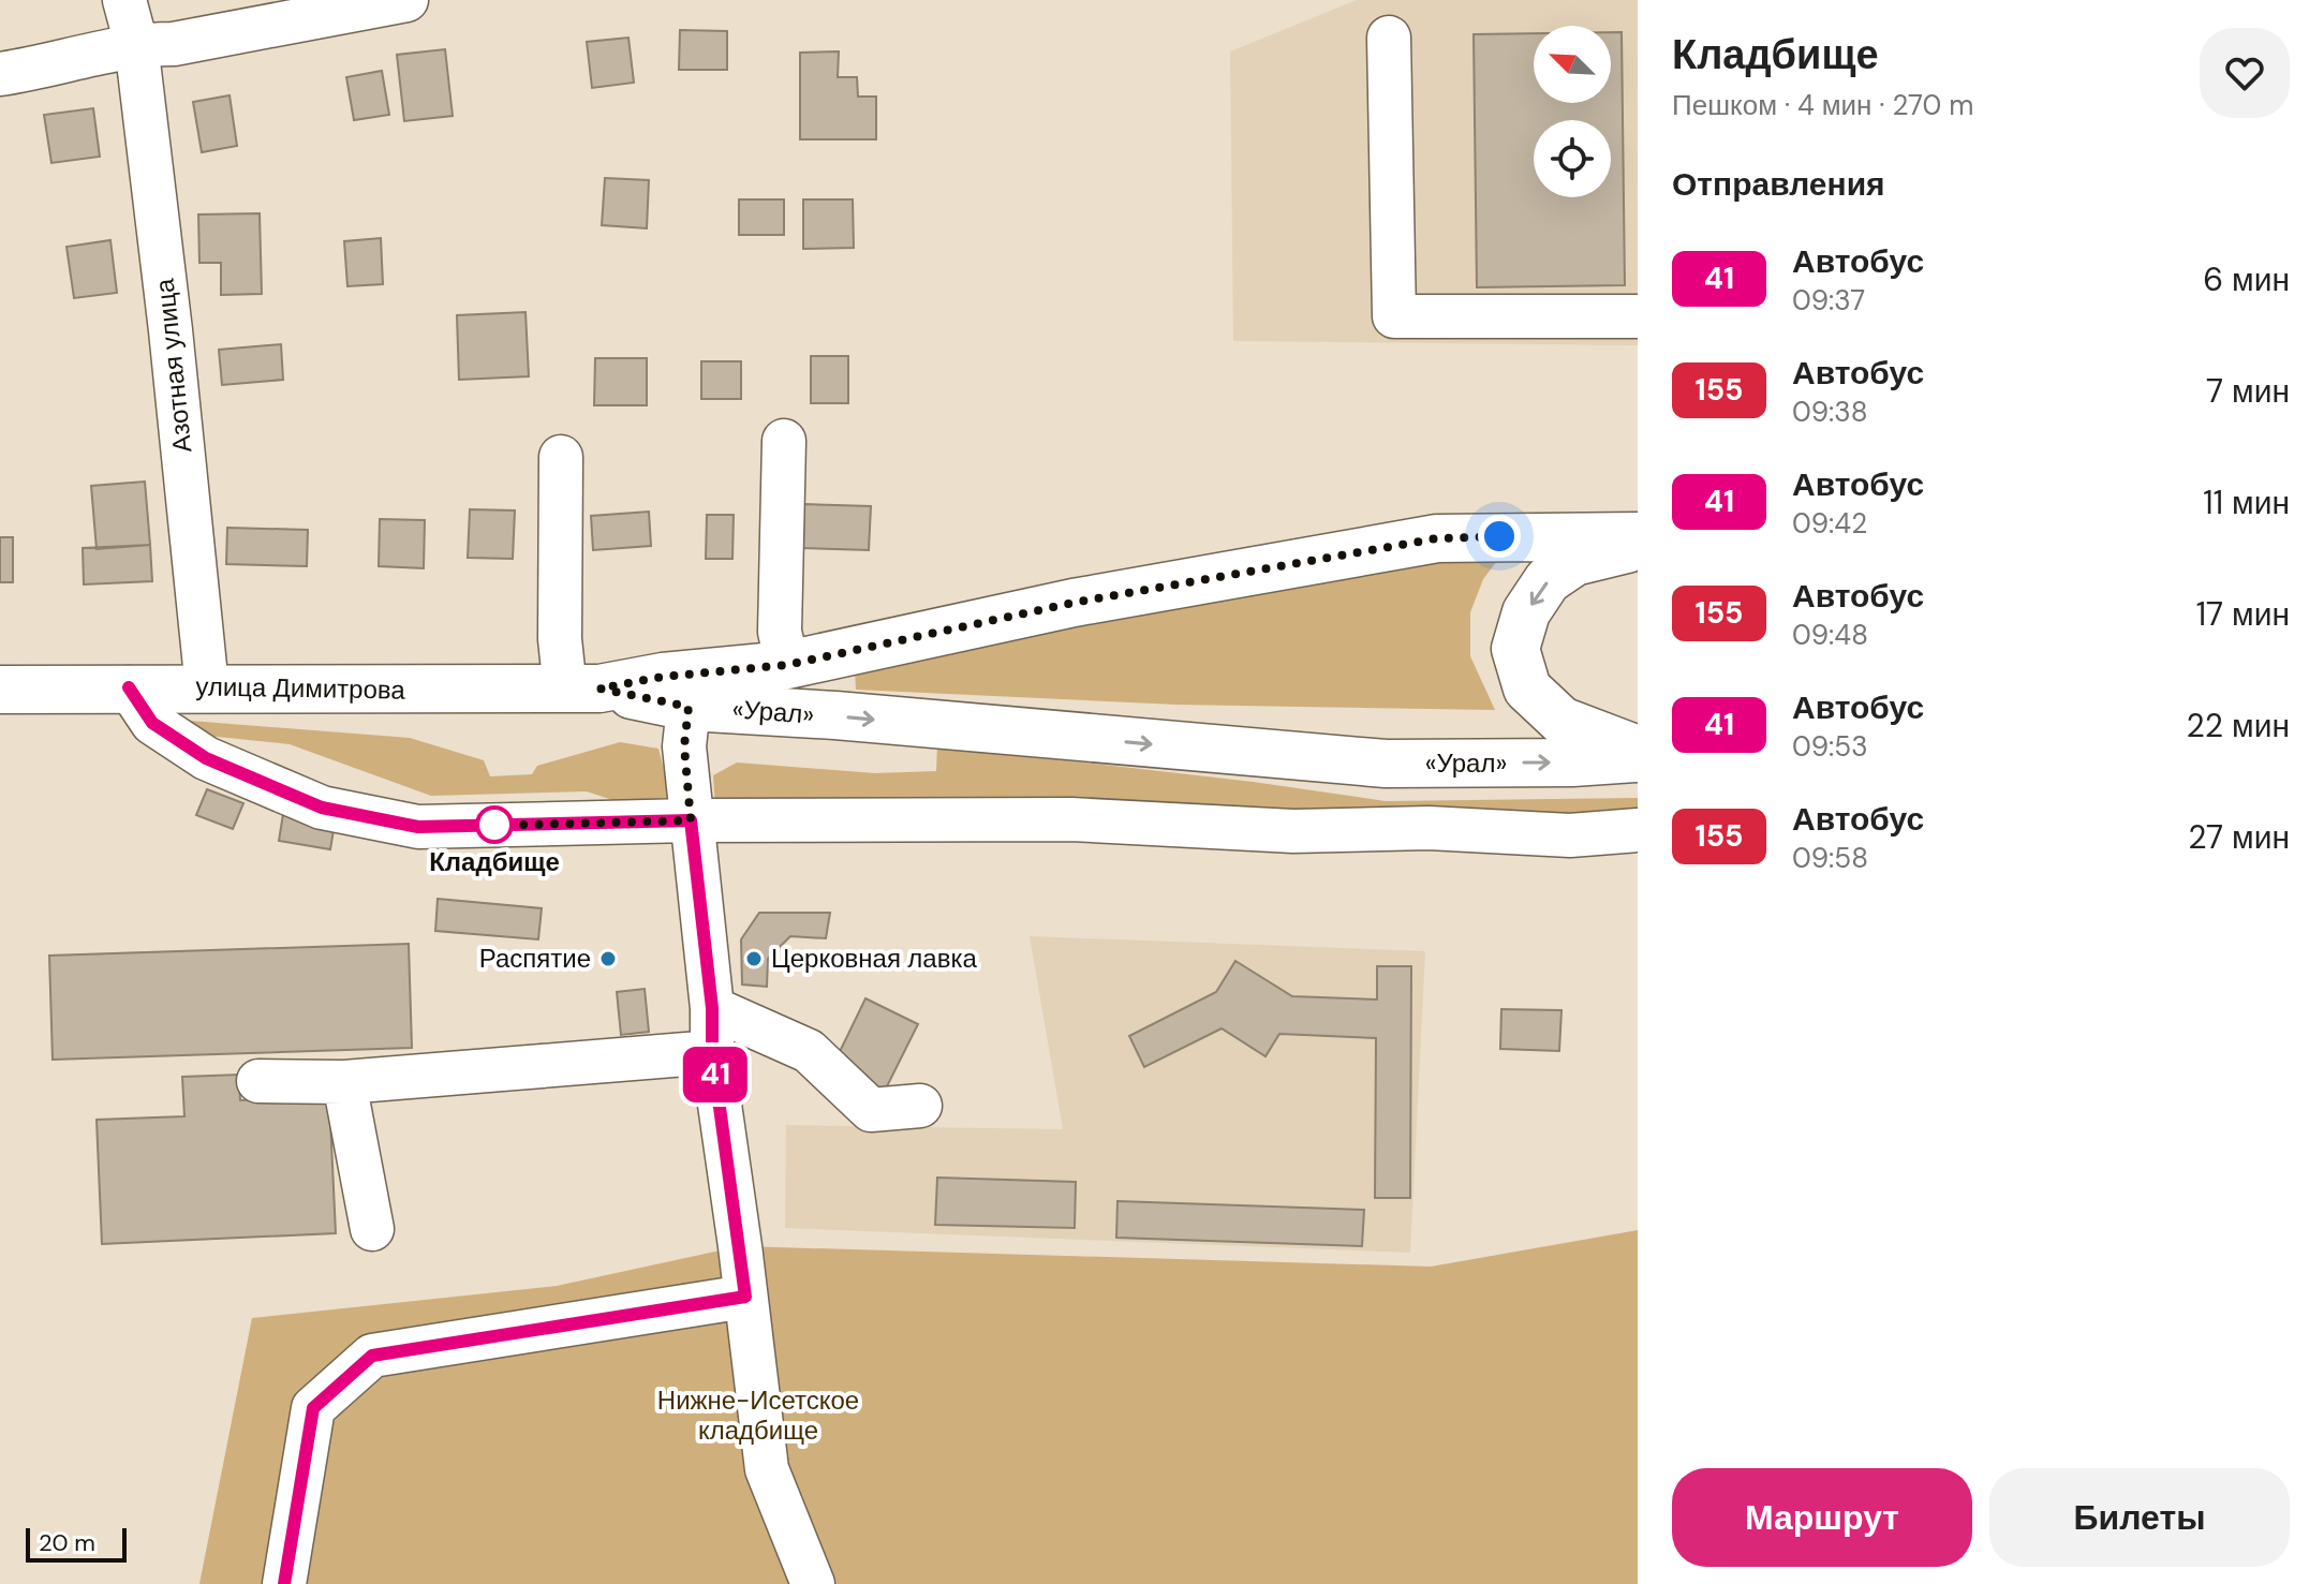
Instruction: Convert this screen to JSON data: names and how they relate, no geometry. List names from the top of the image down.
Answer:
{
  "streets": {
    "main road": ["улица Димитрова", "«Урал»"],
    "street": ["Азотная улица"]
  },
  "crossings": [
    ["Азотная улица", "улица Димитрова"],
    ["улица Димитрова", "«Урал»"]
  ],
  "parks": ["Нижне-Исетское кладбище"],
  "places": ["Кладбище", "Распятие", "Церковная лавка"],
  "lines": ["bus line 41"],
  "scale_bar": "20 m",
  "north": "top left",
  "page": {
    "on_map": "41",
    "heading": [
      ["Кладбище", "Пешком · 4 мин · 270 m"],
      "Отправления"
    ],
    "list": [
      {
        "mark": "41",
        "name": "Автобус",
        "note": "09:37",
        "value": "6 мин"
      },
      {
        "mark": "155",
        "name": "Автобус",
        "note": "09:38",
        "value": "7 мин"
      },
      {
        "mark": "41",
        "name": "Автобус",
        "note": "09:42",
        "value": "11 мин"
      },
      {
        "mark": "155",
        "name": "Автобус",
        "note": "09:48",
        "value": "17 мин"
      },
      {
        "mark": "41",
        "name": "Автобус",
        "note": "09:53",
        "value": "22 мин"
      },
      {
        "mark": "155",
        "name": "Автобус",
        "note": "09:58",
        "value": "27 мин"
      }
    ],
    "buttons": ["Маршрут", "Билеты"],
    "scale": "20 m"
  }
}
